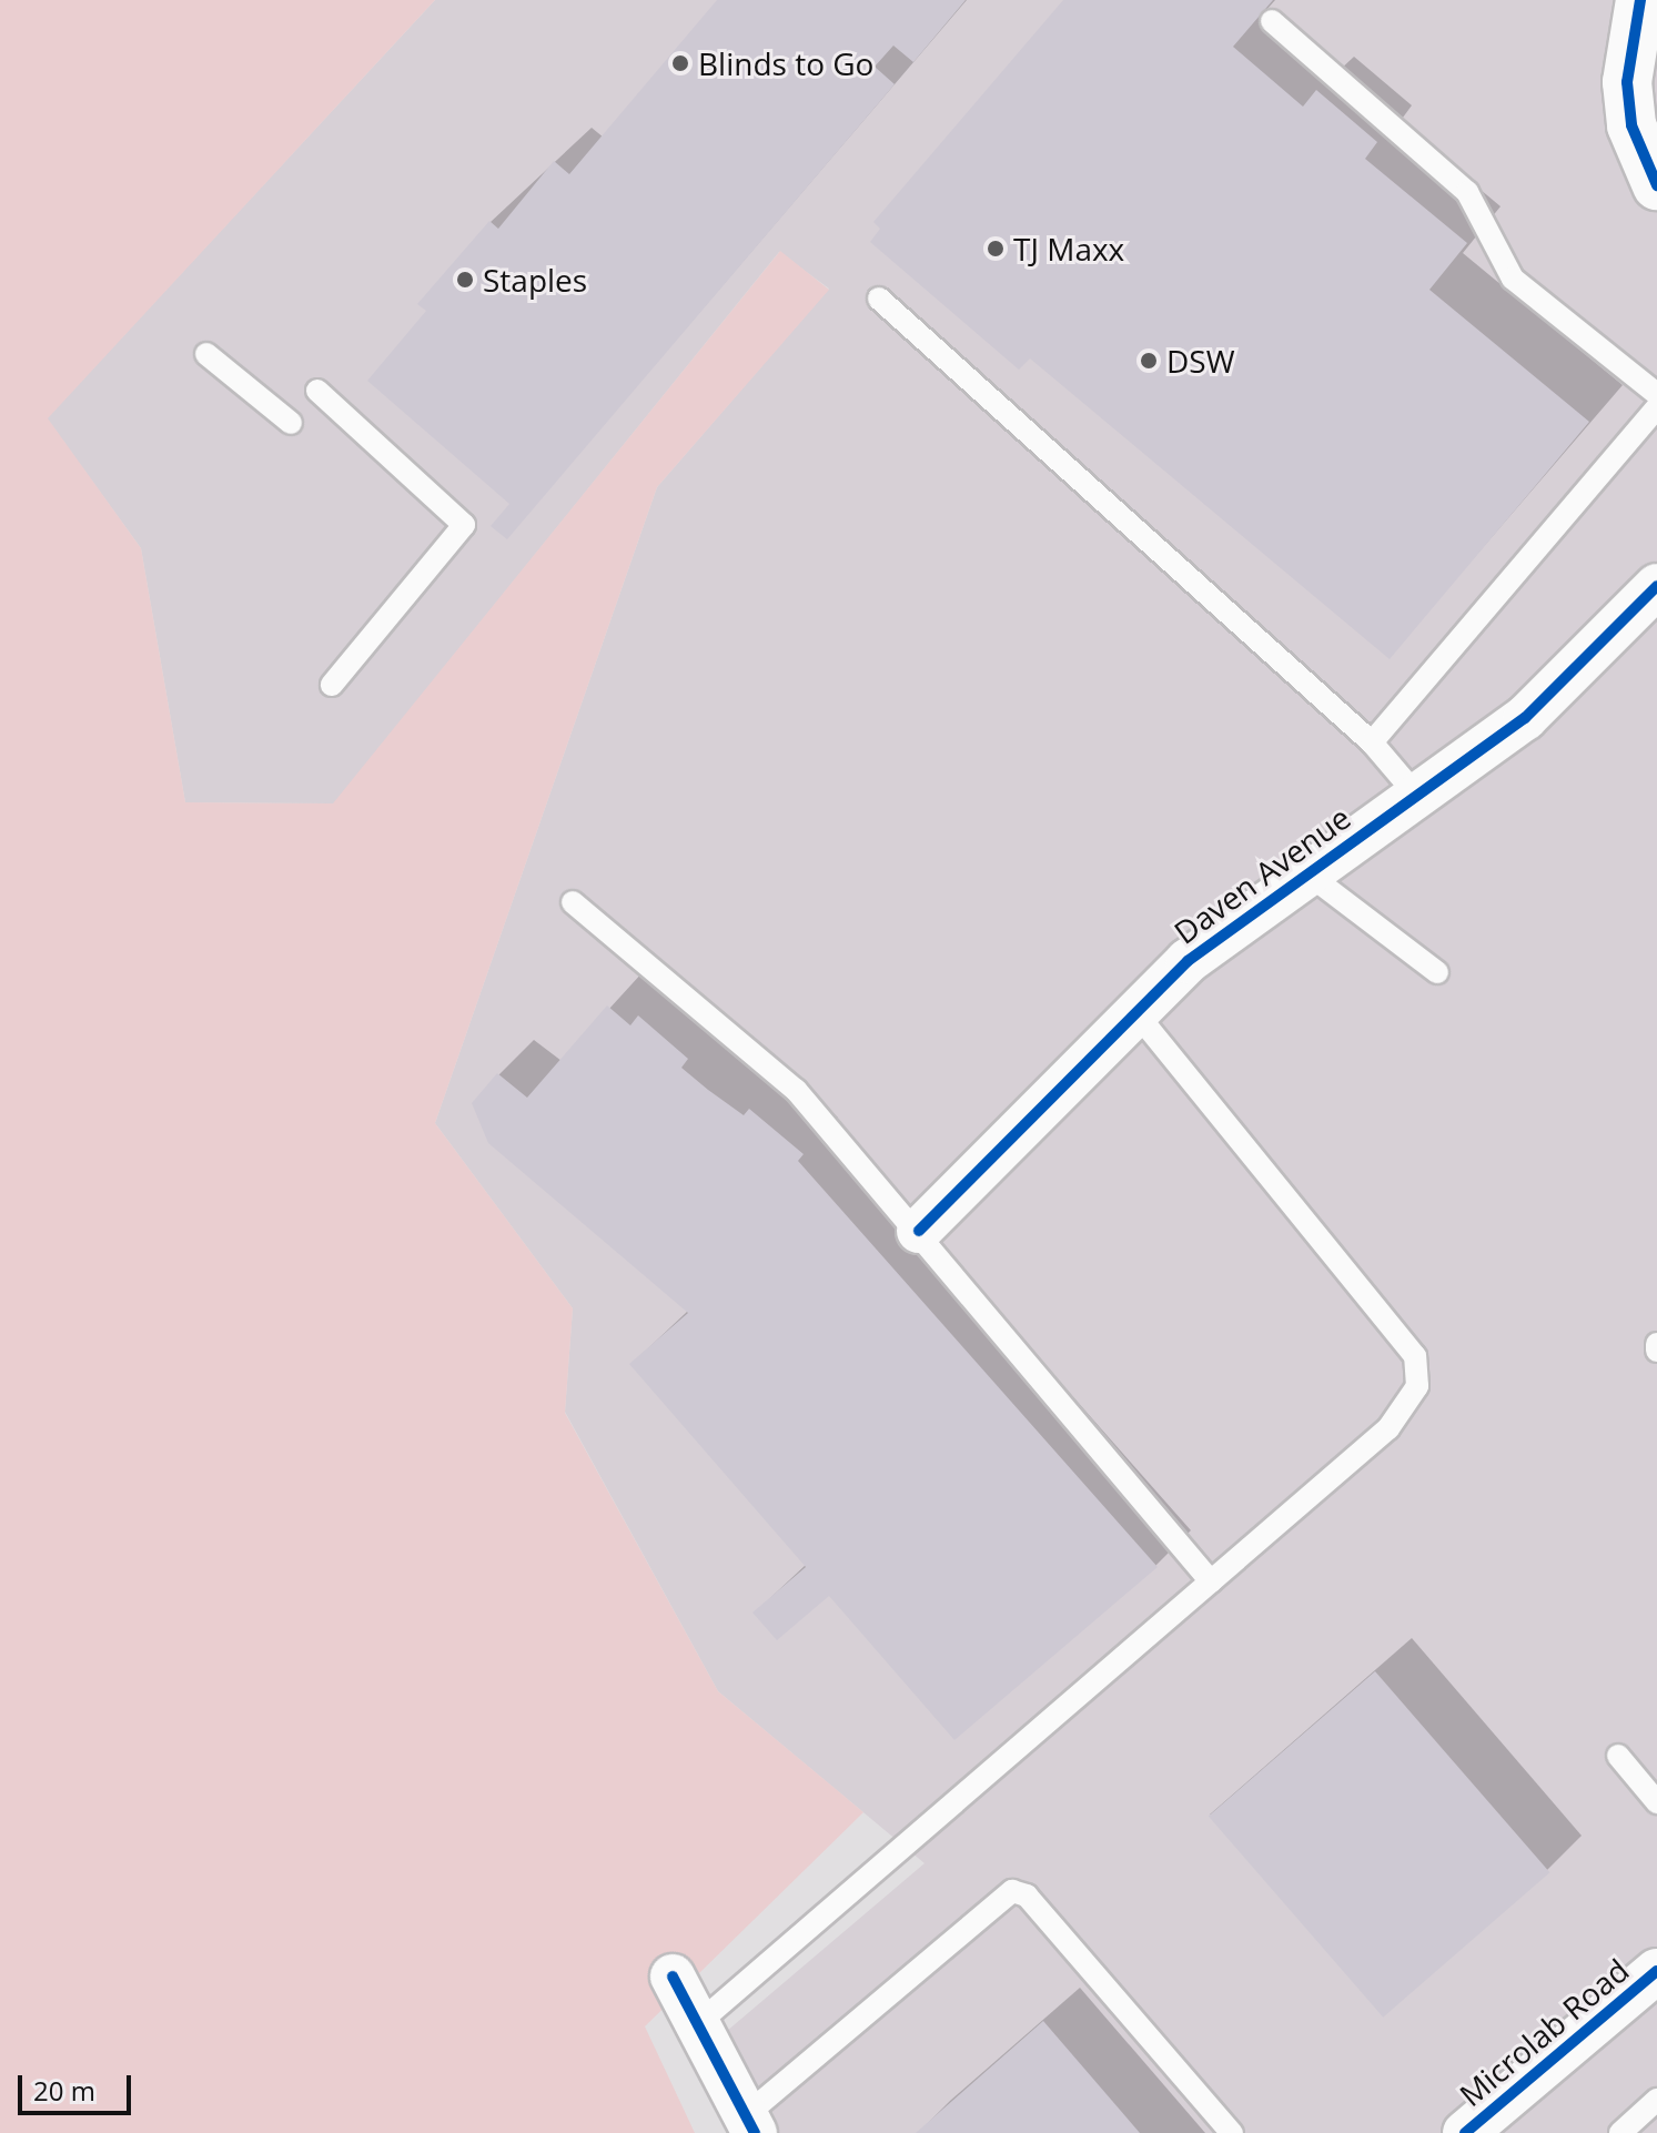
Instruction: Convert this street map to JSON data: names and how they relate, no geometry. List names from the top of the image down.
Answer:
{
  "streets": {
    "street": ["Daven Avenue", "Microlab Road"]
  },
  "places": [
    "Blinds to Go",
    "TJ Maxx",
    "Staples",
    "DSW"
  ],
  "scale_bar": "20 m"
}
